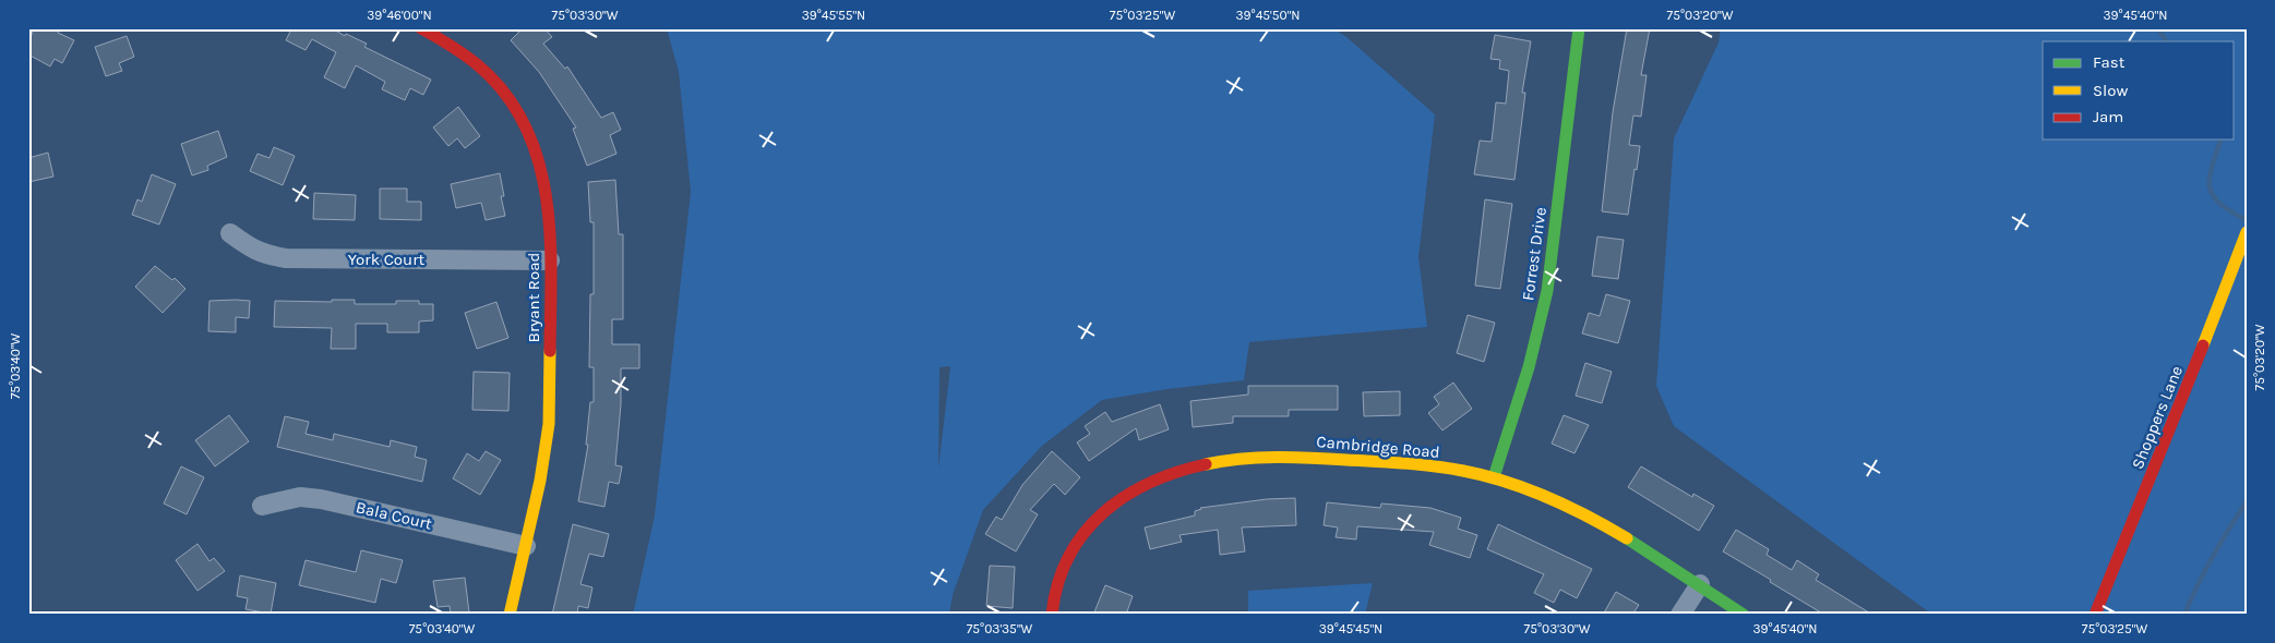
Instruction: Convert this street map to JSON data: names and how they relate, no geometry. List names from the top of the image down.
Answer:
{
  "streets": {
    "street": [
      "Forrest Drive",
      "York Court",
      "Bryant Road",
      "Shoppers Lane",
      "Cambridge Road",
      "Bala Court"
    ]
  },
  "crossings": [
    ["Forrest Drive", "Cambridge Road"],
    ["York Court", "Bryant Road"],
    ["Bryant Road", "Bala Court"]
  ],
  "legend": ["Fast", "Slow", "Jam"],
  "coordinates": [
    "39°46'00\"N",
    "75°03'30\"W",
    "39°45'55\"N",
    "75°03'25\"W",
    "39°45'50\"N",
    "75°03'20\"W",
    "39°45'40\"N",
    "75°03'40\"W",
    "75°03'35\"W",
    "39°45'45\"N"
  ]
}
